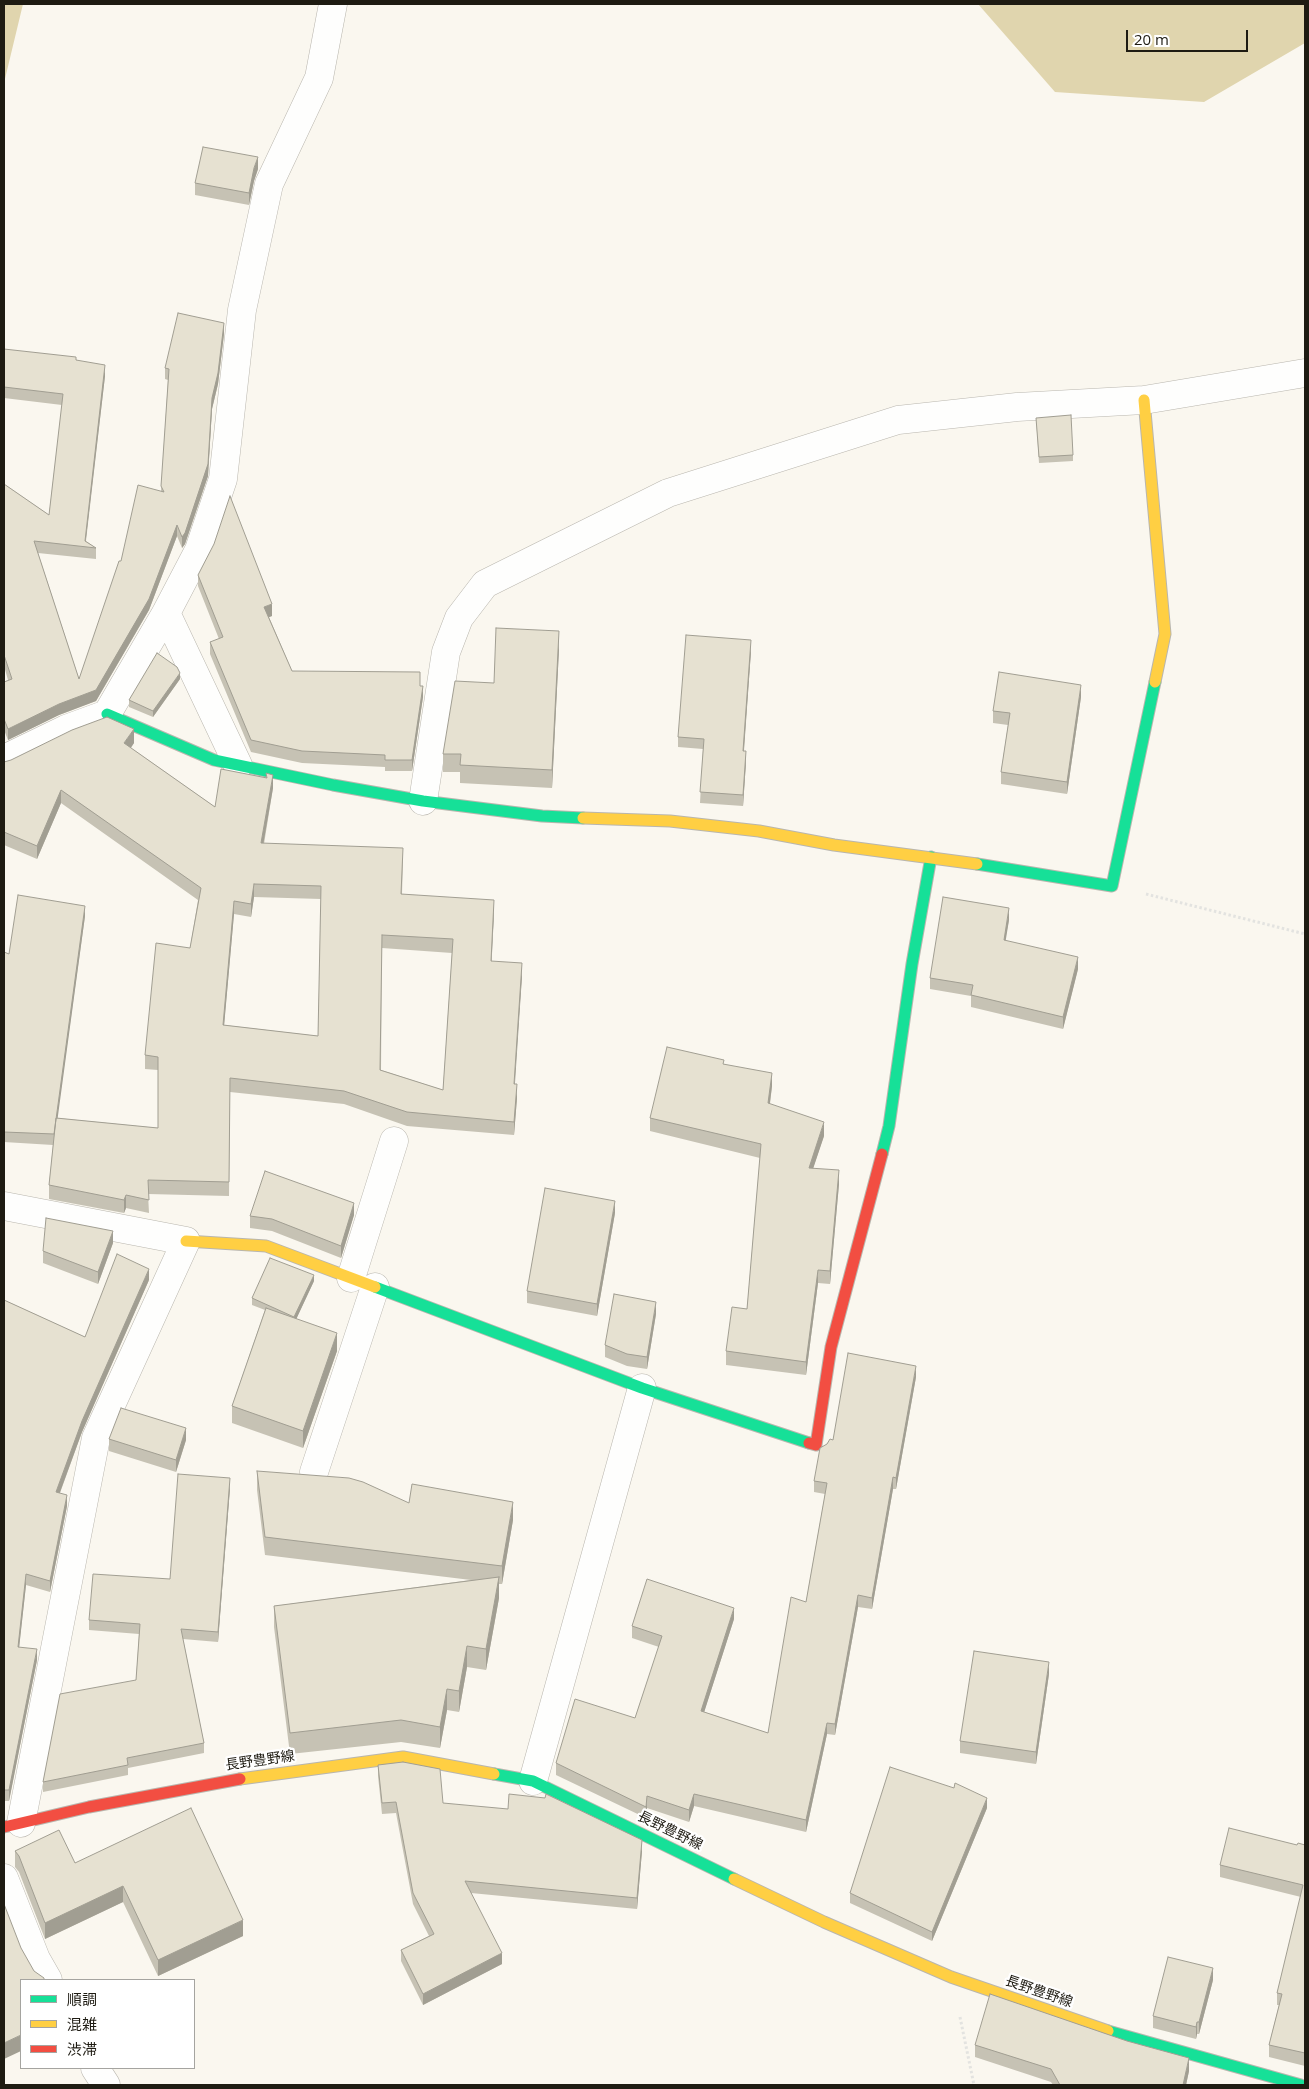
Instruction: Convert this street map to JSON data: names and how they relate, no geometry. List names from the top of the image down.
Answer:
{
  "streets": {
    "street": ["長野豊野線"]
  },
  "legend": ["順調", "混雑", "渋滞"],
  "scale_bar": "20 m"
}
